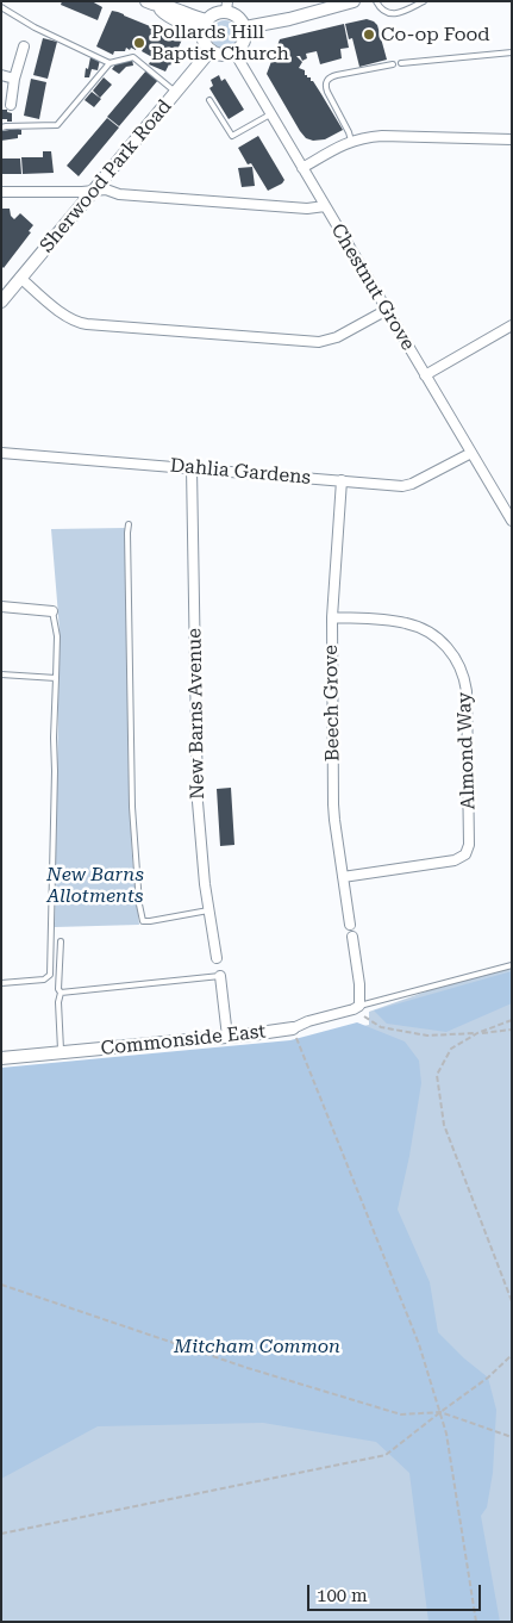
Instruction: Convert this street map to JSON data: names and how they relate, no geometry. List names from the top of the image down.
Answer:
{
  "streets": {
    "street": [
      "Sherwood Park Road",
      "Chestnut Grove",
      "Dahlia Gardens",
      "Beech Grove",
      "New Barns Avenue",
      "Almond Way",
      "Commonside East"
    ]
  },
  "crossings": [
    ["Sherwood Park Road", "Chestnut Grove"],
    ["Chestnut Grove", "Dahlia Gardens"],
    ["Dahlia Gardens", "Beech Grove"],
    ["Dahlia Gardens", "New Barns Avenue"],
    ["Beech Grove", "Almond Way"]
  ],
  "parks": ["New Barns Allotments", "Mitcham Common"],
  "places": ["Co-op Food", "Pollards Hill Baptist Church"],
  "scale_bar": "100 m"
}
